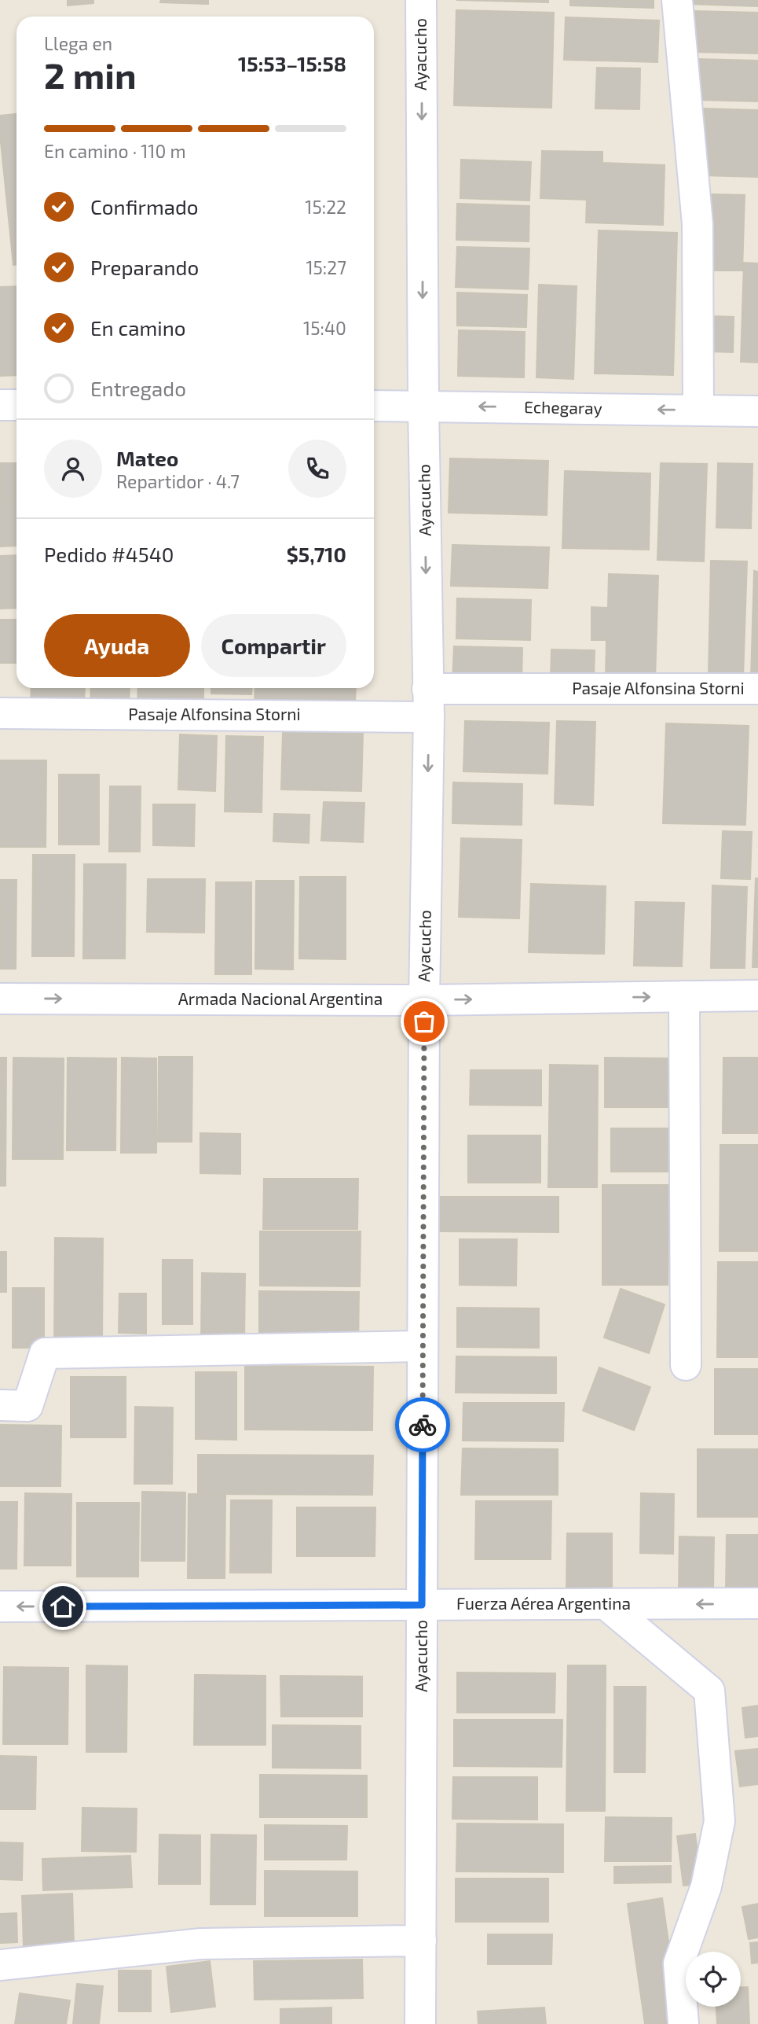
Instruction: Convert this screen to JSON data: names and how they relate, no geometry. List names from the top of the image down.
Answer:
{
  "streets": {
    "street": [
      "Ayacucho",
      "Echegaray",
      "Pasaje Alfonsina Storni",
      "Armada Nacional Argentina",
      "Fuerza Aérea Argentina"
    ]
  },
  "crossings": [
    ["Ayacucho", "Echegaray"],
    ["Ayacucho", "Pasaje Alfonsina Storni"],
    ["Ayacucho", "Armada Nacional Argentina"],
    ["Ayacucho", "Fuerza Aérea Argentina"]
  ],
  "one_way": ["Ayacucho", "Echegaray", "Armada Nacional Argentina"],
  "page": {
    "heading": ["2 min", "Llega en", "15:53–15:58"],
    "panel": [
      "Mateo",
      "Repartidor · 4.7",
      "Pedido #4540",
      "$5,710"
    ],
    "bar": "En camino · 110 m",
    "list": [
      ["Confirmado", "15:22"],
      ["Preparando", "15:27"],
      ["En camino", "15:40"],
      "Entregado"
    ],
    "buttons": ["Ayuda", "Compartir"]
  }
}
